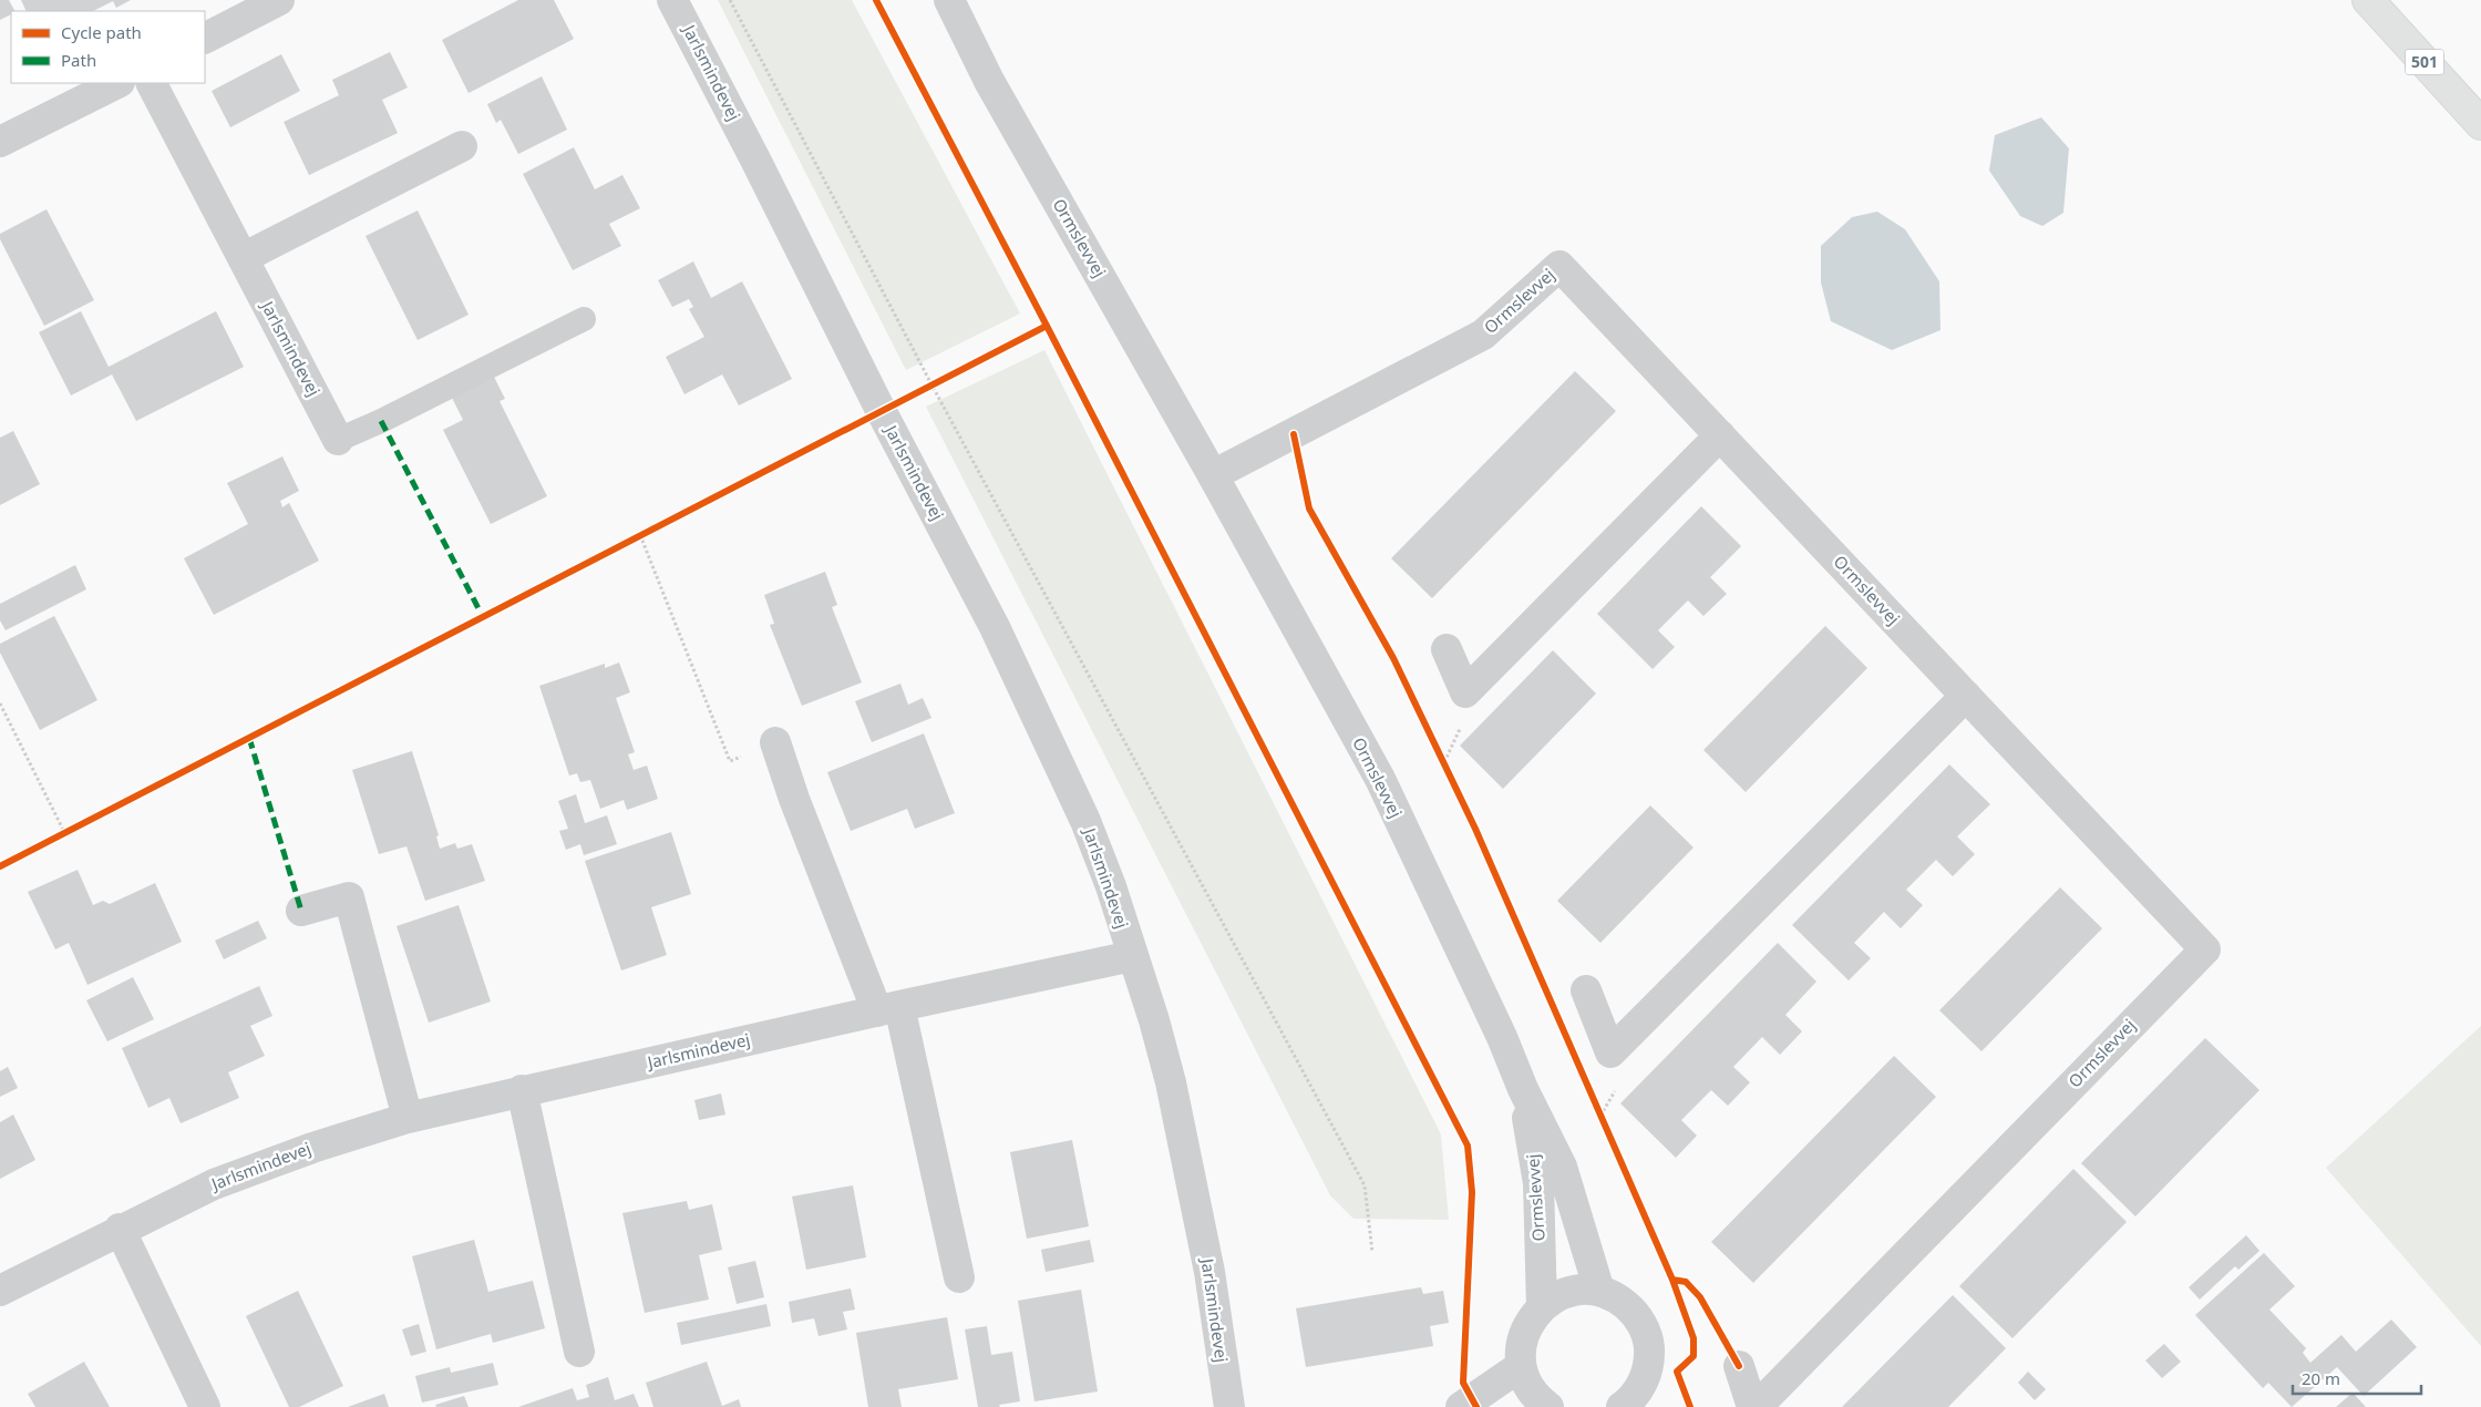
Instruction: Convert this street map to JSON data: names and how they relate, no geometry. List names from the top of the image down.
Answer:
{
  "streets": {
    "highway": ["501"],
    "street": ["Jarlsmindevej", "Ormslevvej"]
  },
  "legend": ["Cycle path", "Path"],
  "scale_bar": "20 m"
}
